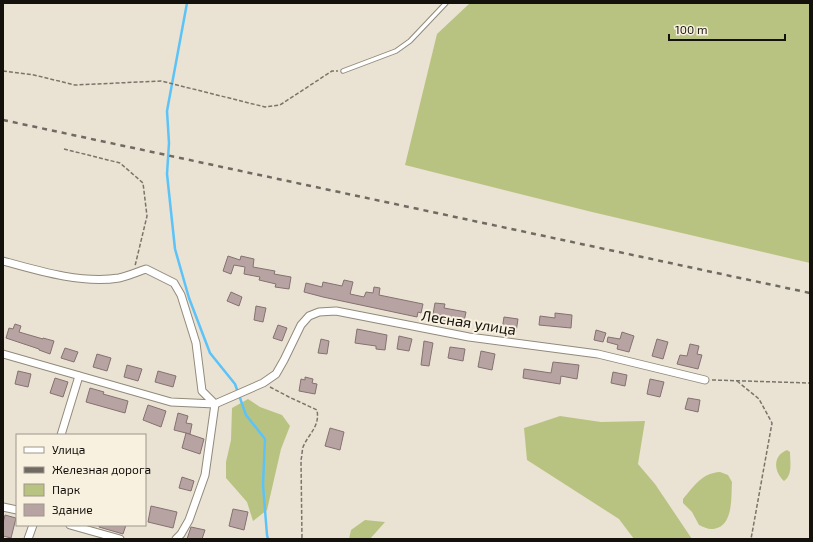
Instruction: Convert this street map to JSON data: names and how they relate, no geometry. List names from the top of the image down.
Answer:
{
  "streets": {
    "street": ["Лесная улица"]
  },
  "legend": [
    "Улица",
    "Железная дорога",
    "Парк",
    "Здание"
  ],
  "scale_bar": "100 m"
}
